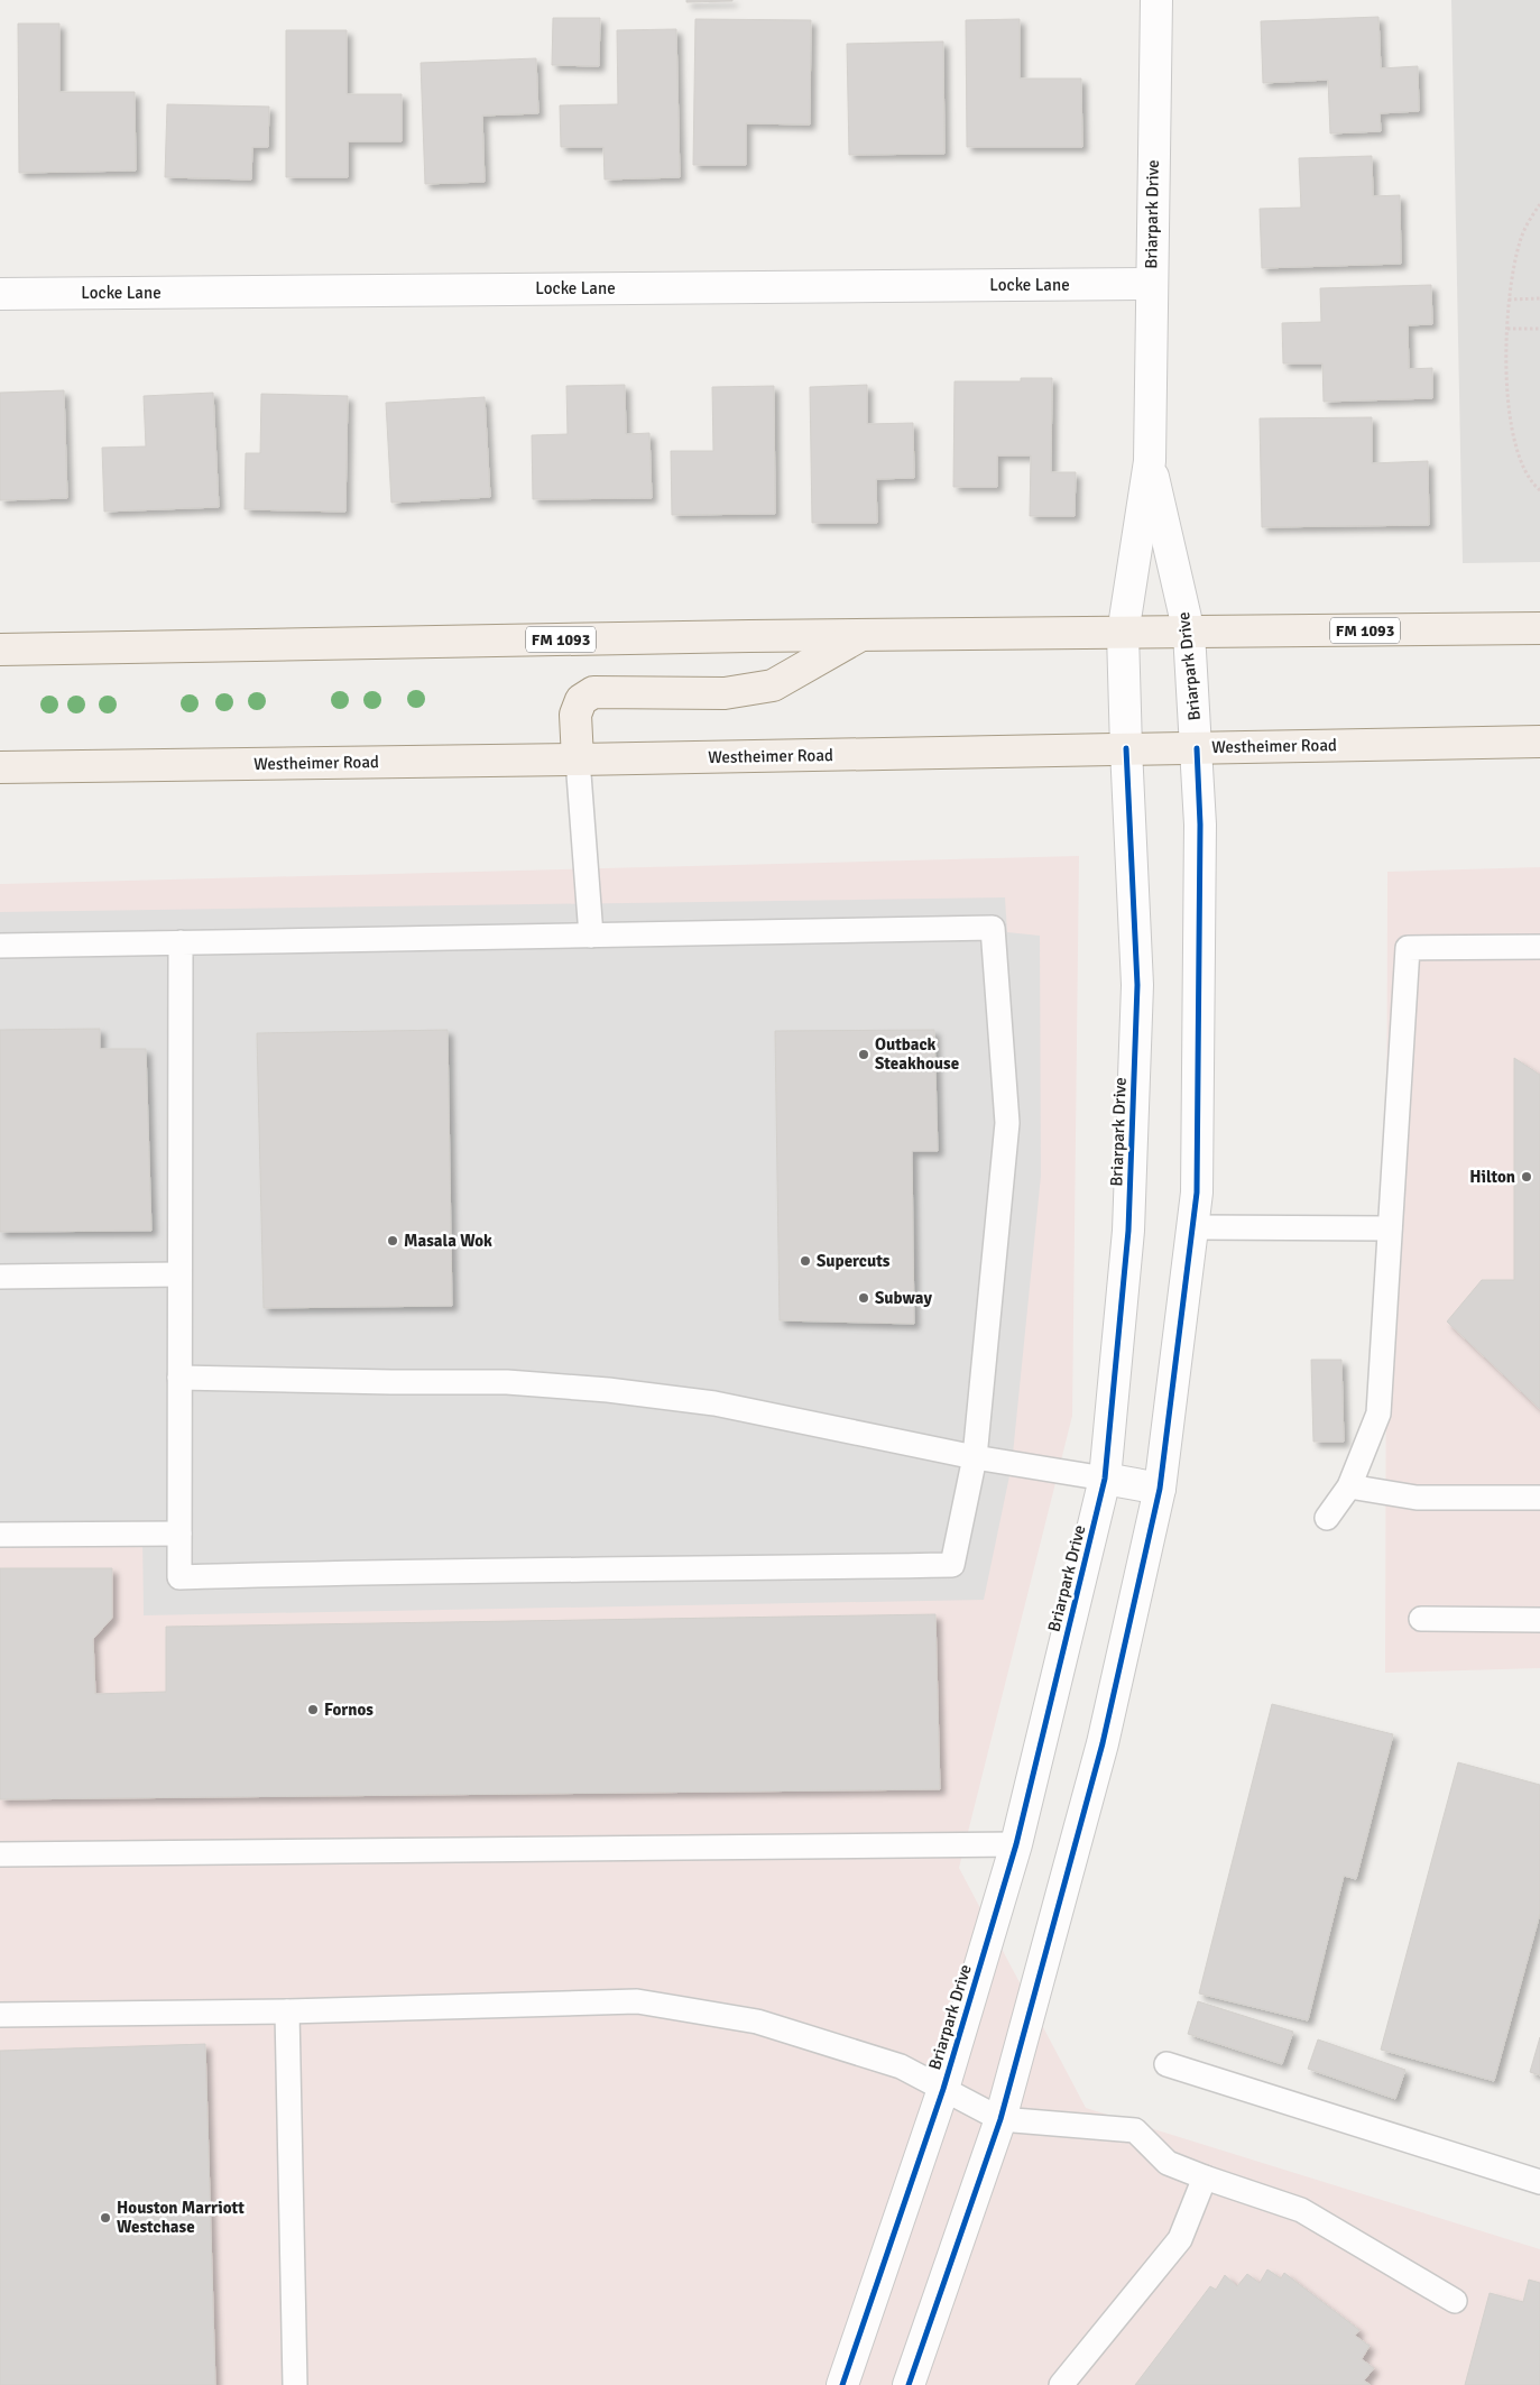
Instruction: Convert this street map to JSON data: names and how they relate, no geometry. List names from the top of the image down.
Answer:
{
  "streets": {
    "main road": ["FM 1093", "Westheimer Road"],
    "street": ["Briarpark Drive", "Locke Lane"]
  },
  "crossings": [
    ["Briarpark Drive", "Locke Lane"],
    ["Briarpark Drive", "FM 1093"],
    ["Briarpark Drive", "Westheimer Road"]
  ],
  "places": [
    "Outback Steakhouse",
    "Hilton",
    "Masala Wok",
    "Supercuts",
    "Subway",
    "Fornos",
    "Houston Marriott Westchase"
  ]
}
